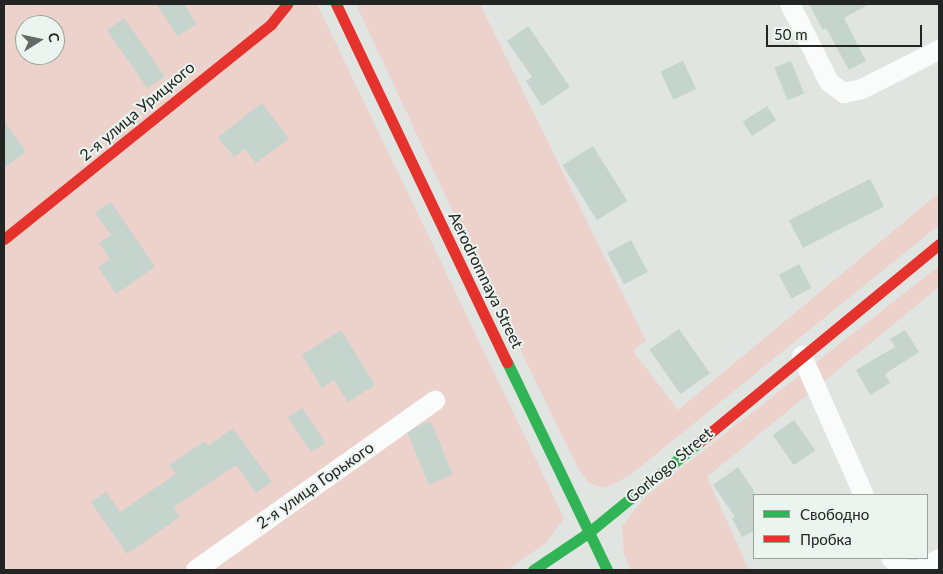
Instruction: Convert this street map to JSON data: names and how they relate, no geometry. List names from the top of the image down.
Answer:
{
  "streets": {
    "street": [
      "2-я улица Урицкого",
      "Aerodromnaya Street",
      "Gorkogo Street",
      "2-я улица Горького"
    ]
  },
  "crossings": [
    ["Aerodromnaya Street", "Gorkogo Street"]
  ],
  "legend": ["Свободно", "Пробка"],
  "scale_bar": "50 m",
  "north": "right"
}
